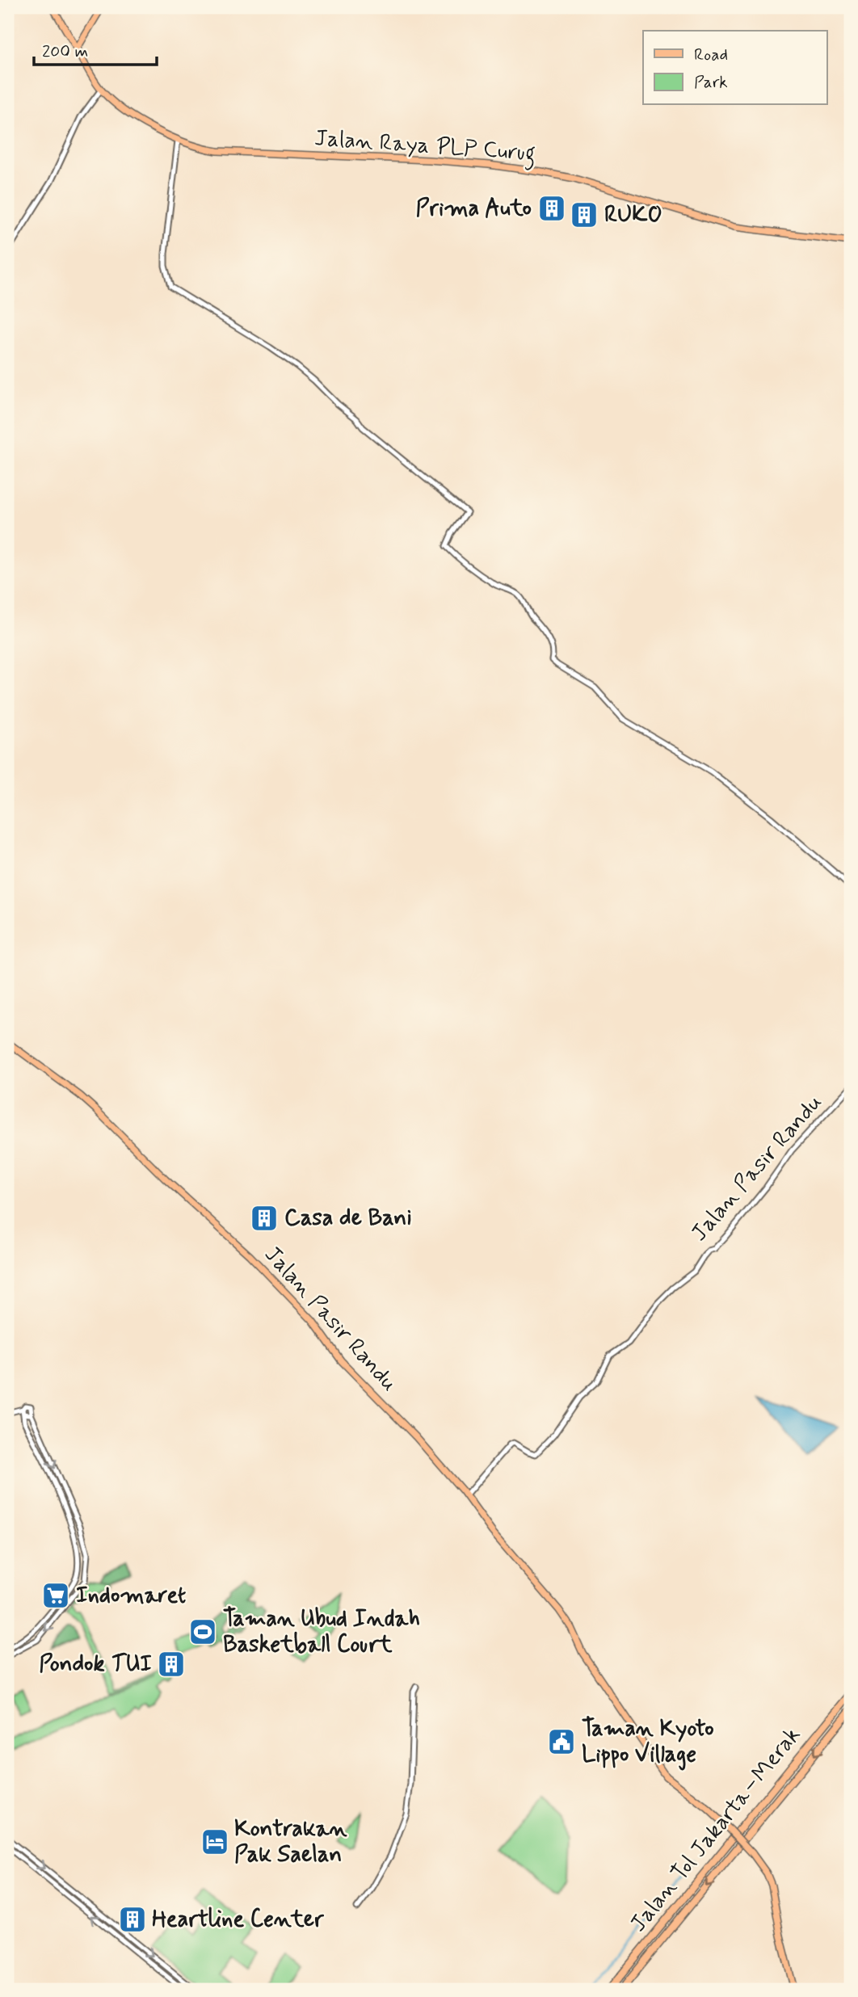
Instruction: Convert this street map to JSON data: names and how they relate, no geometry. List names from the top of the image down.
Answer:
{
  "streets": {
    "highway": ["Jalan Tol Jakarta–Merak"],
    "main road": ["Jalan Raya PLP Curug", "Jalan Pasir Randu"]
  },
  "places": {
    "building": [
      "Prima Auto",
      "RUKO",
      "Casa de Bani",
      "Pondok TUI",
      "Heartline Center"
    ],
    "supermarket": ["Indomaret"],
    "sports": ["Taman Ubud Indah Basketball Court"],
    "public building": ["Taman Kyoto Lippo Village"],
    "hotel": ["Kontrakan Pak Saelan"]
  },
  "legend": ["Road", "Park"],
  "scale_bar": "200 m"
}
